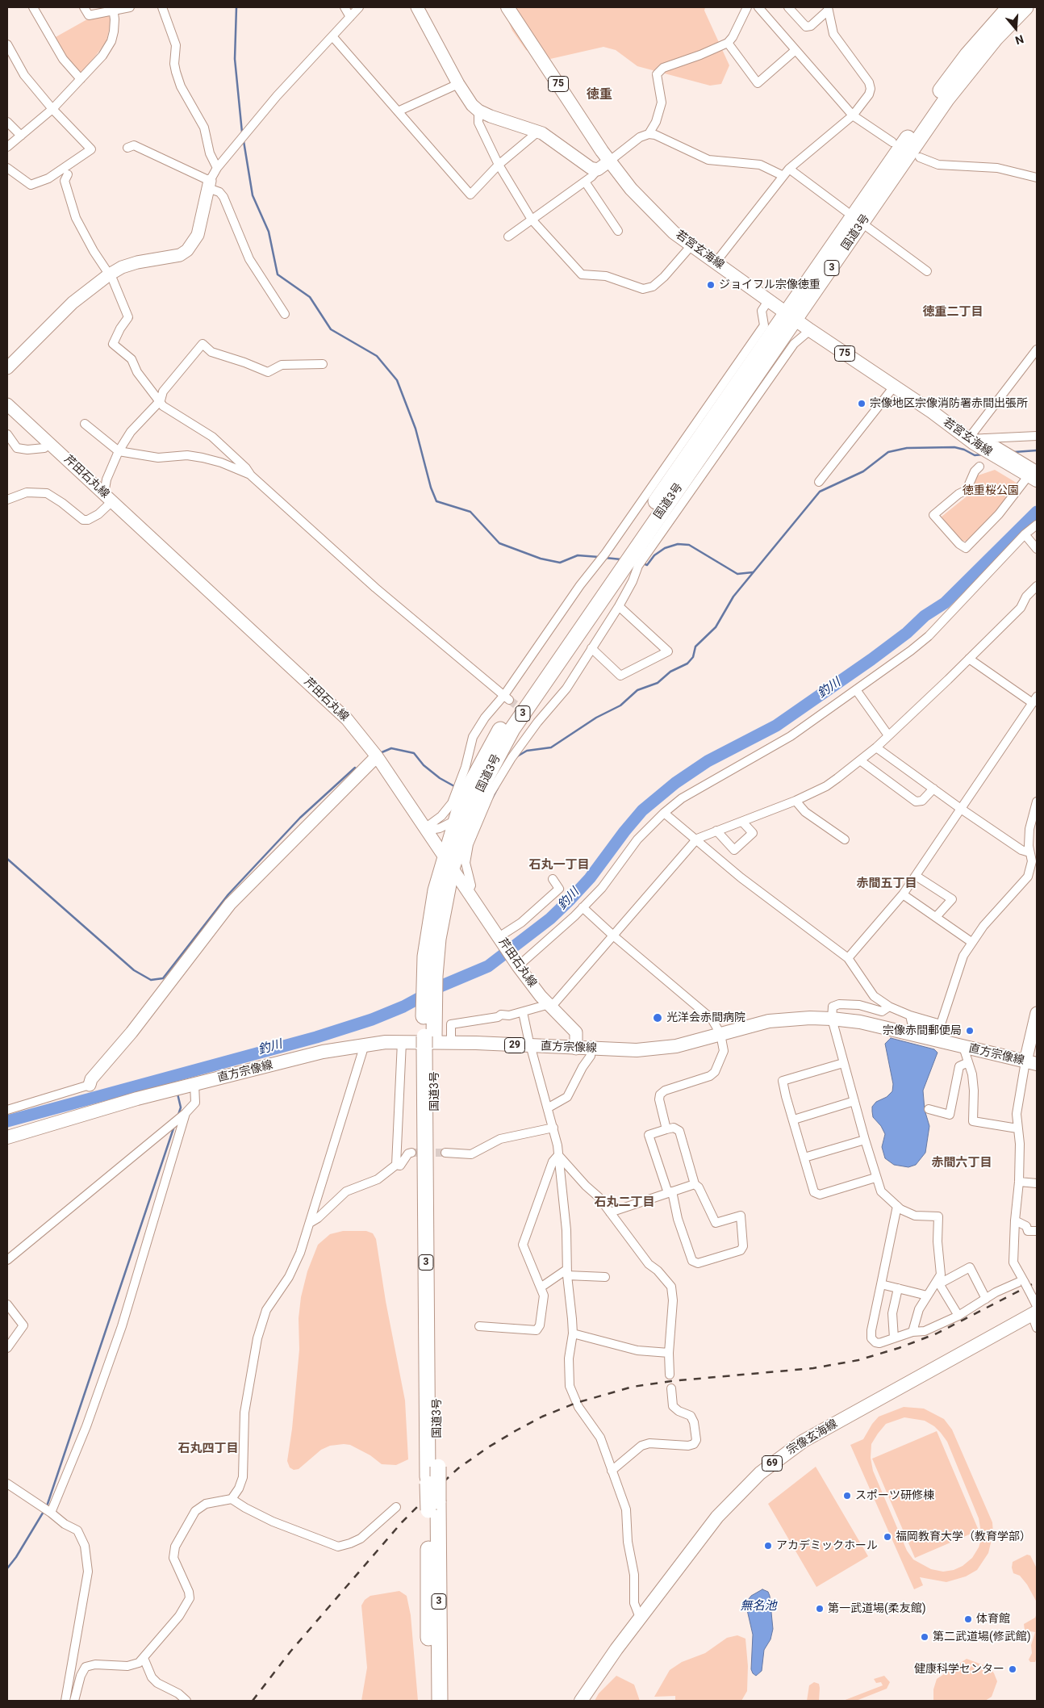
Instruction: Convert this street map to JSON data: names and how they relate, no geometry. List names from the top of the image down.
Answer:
{
  "streets": {
    "highway": ["国道3号", "3"],
    "main road": [
      "75",
      "若宮玄海線",
      "29",
      "直方宗像線",
      "宗像玄海線",
      "69"
    ],
    "street": ["芹田石丸線"]
  },
  "crossings": [
    ["国道3号", "若宮玄海線"],
    ["国道3号", "芹田石丸線"],
    ["芹田石丸線", "直方宗像線"]
  ],
  "districts": [
    "徳重",
    "徳重二丁目",
    "石丸一丁目",
    "赤間五丁目",
    "赤間六丁目",
    "石丸二丁目",
    "石丸四丁目"
  ],
  "water": ["釣川", "無名池"],
  "parks": ["徳重桜公園"],
  "places": [
    "ジョイフル宗像徳重",
    "宗像地区宗像消防署赤間出張所",
    "光洋会赤間病院",
    "宗像赤間郵便局",
    "スポーツ研修棟",
    "福岡教育大学（教育学部）",
    "アカデミックホール",
    "第一武道場(柔友館)",
    "体育館",
    "第二武道場(修武館)",
    "健康科学センター"
  ],
  "north": "bottom"
}
